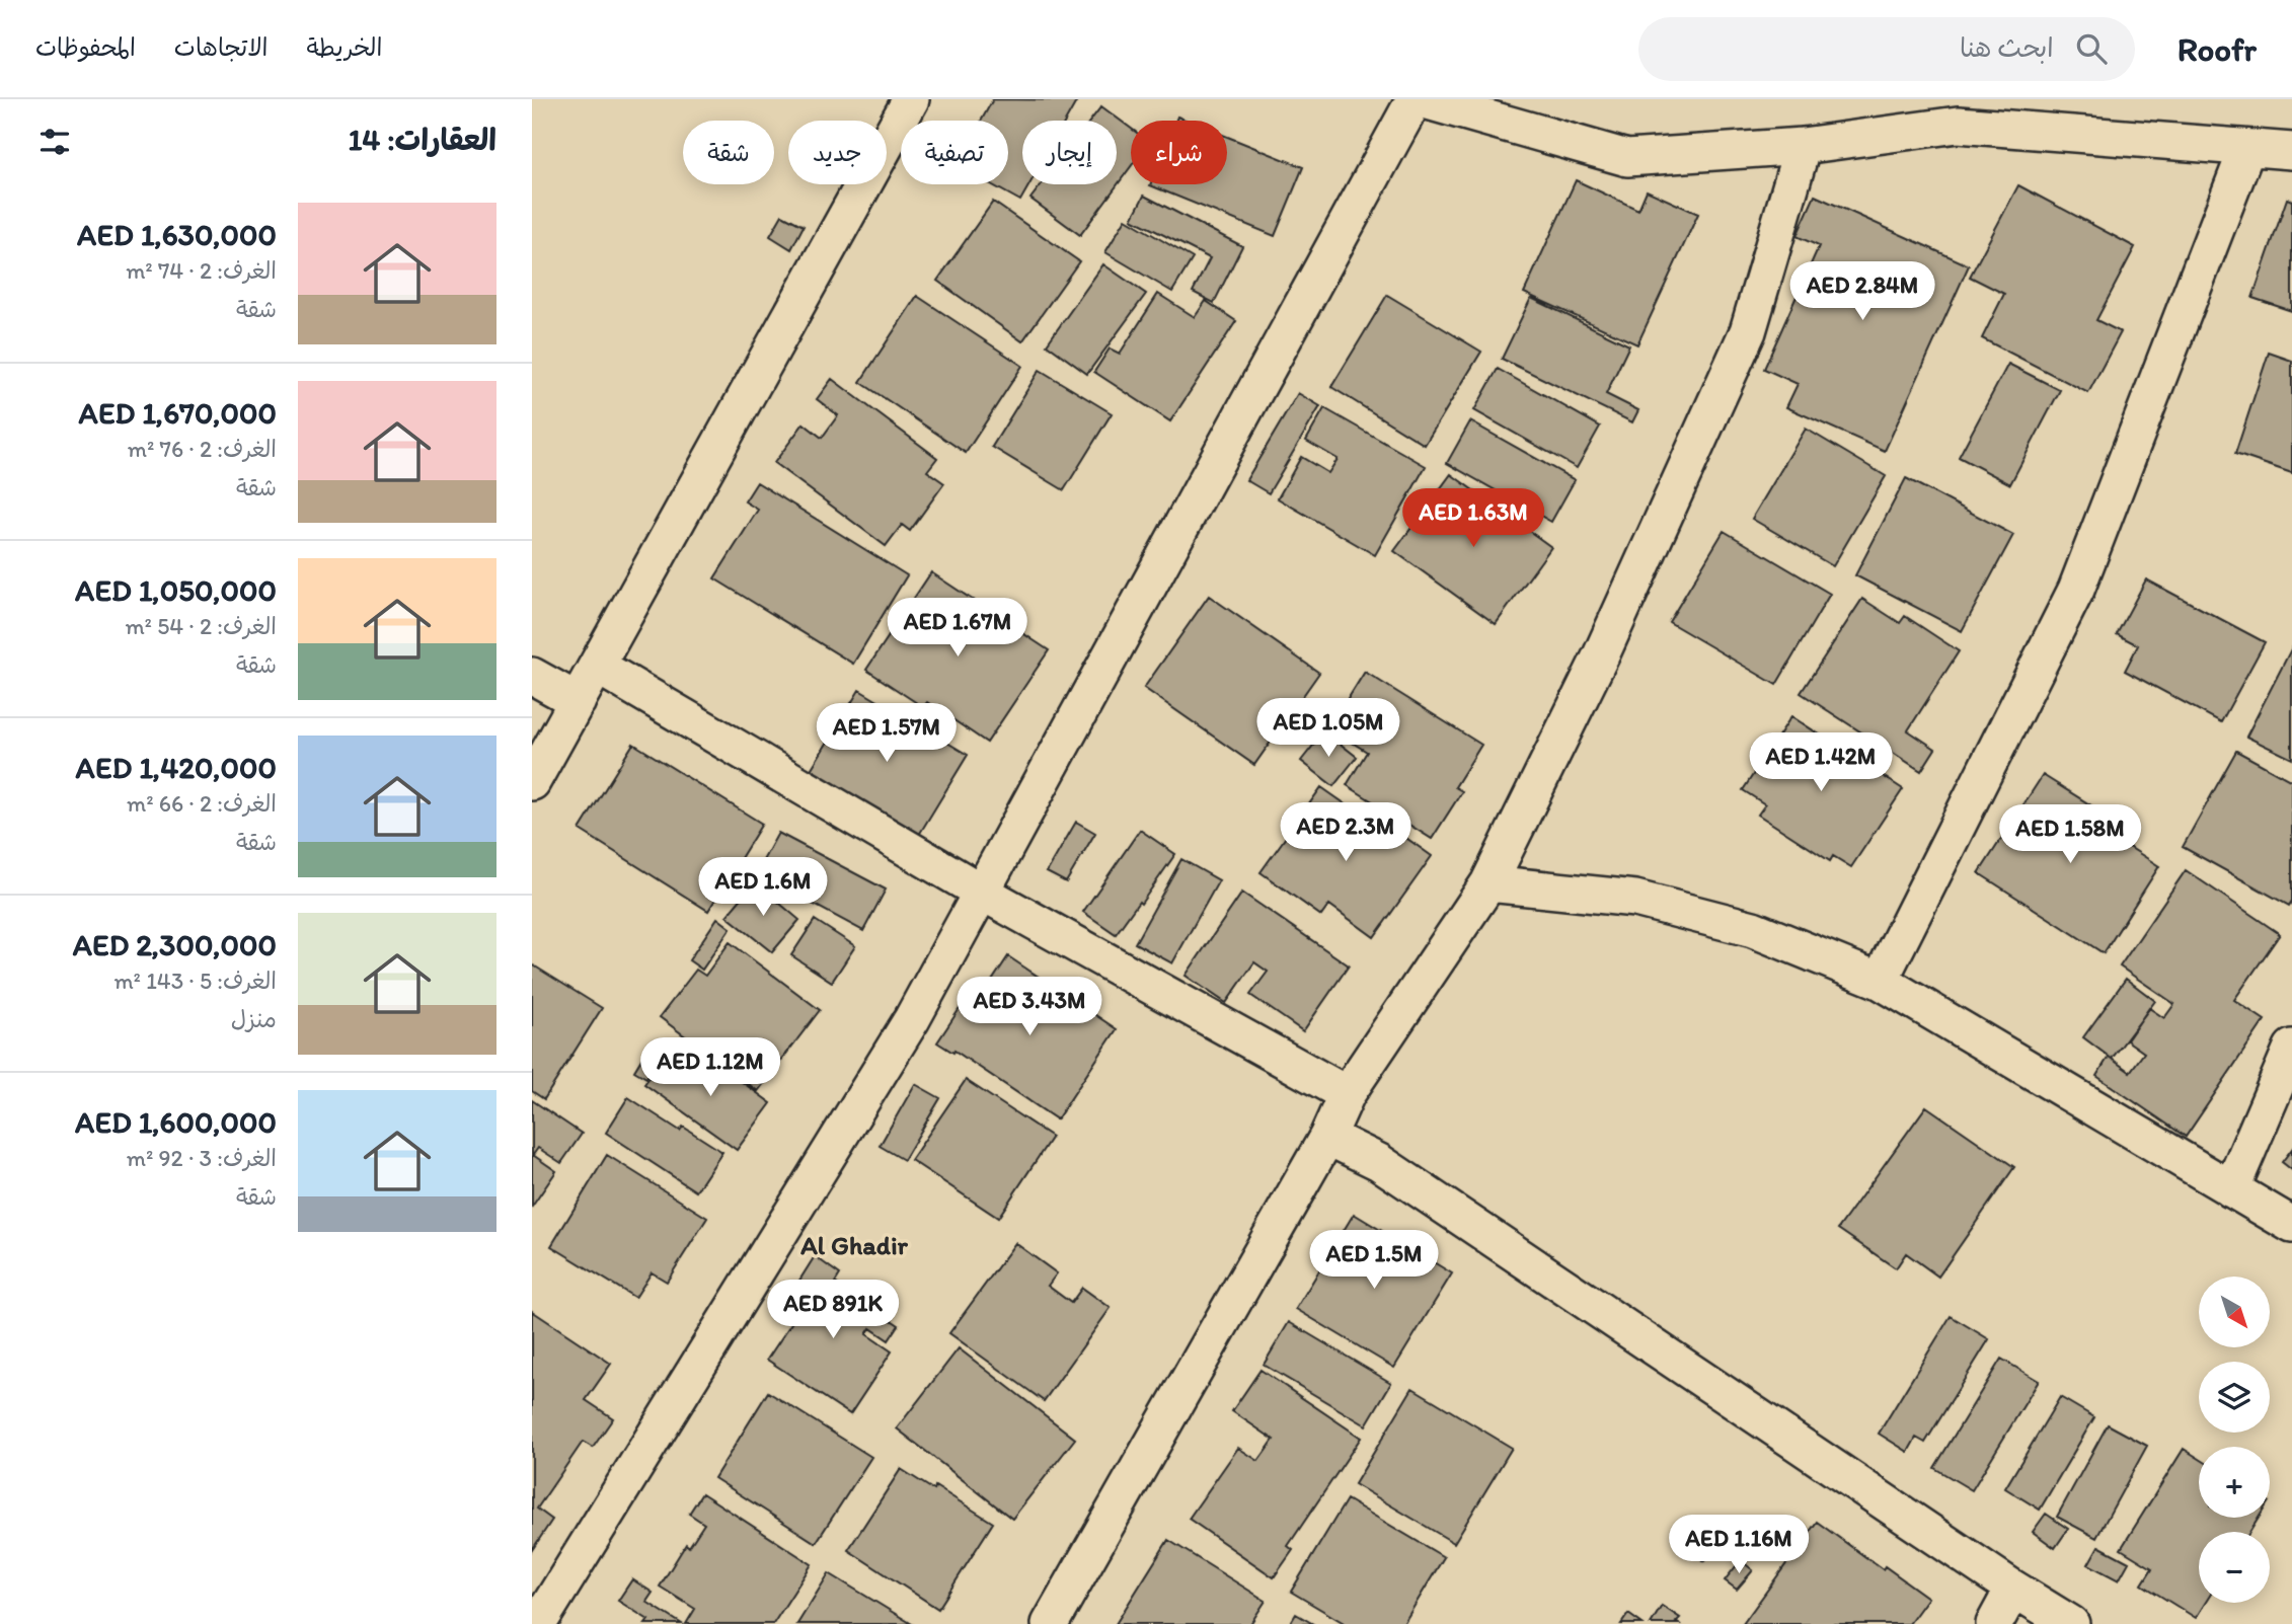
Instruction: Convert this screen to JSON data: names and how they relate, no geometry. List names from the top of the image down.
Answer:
{
  "districts": ["Al Ghadir"],
  "north": "bottom right",
  "page": {
    "header": "Roofr",
    "search": "ابحث هنا",
    "nav": ["الخريطة", "الاتجاهات", "المحفوظات"],
    "heading": "العقارات: 14",
    "chip": [
      "شراء",
      "إيجار",
      "تصفية",
      "جديد",
      "شقة"
    ],
    "list": [
      {
        "name": "AED 1,630,000",
        "note": "الغرف: 2 · 74 m² · شقة"
      },
      {
        "name": "AED 1,670,000",
        "note": "الغرف: 2 · 76 m² · شقة"
      },
      {
        "name": "AED 1,050,000",
        "note": "الغرف: 2 · 54 m² · شقة"
      },
      {
        "name": "AED 1,420,000",
        "note": "الغرف: 2 · 66 m² · شقة"
      },
      {
        "name": "AED 2,300,000",
        "note": "الغرف: 5 · 143 m² · منزل"
      },
      {
        "name": "AED 1,600,000",
        "note": "الغرف: 3 · 92 m² · شقة"
      }
    ],
    "price": [
      "AED 2.84M",
      "AED 1.63M",
      "AED 1.67M",
      "AED 1.05M",
      "AED 1.57M",
      "AED 1.42M",
      "AED 2.3M",
      "AED 1.58M",
      "AED 1.6M",
      "AED 3.43M",
      "AED 1.12M",
      "AED 1.5M",
      "AED 891K",
      "AED 1.16M"
    ],
    "map_buttons": ["+", "−"]
  }
}
